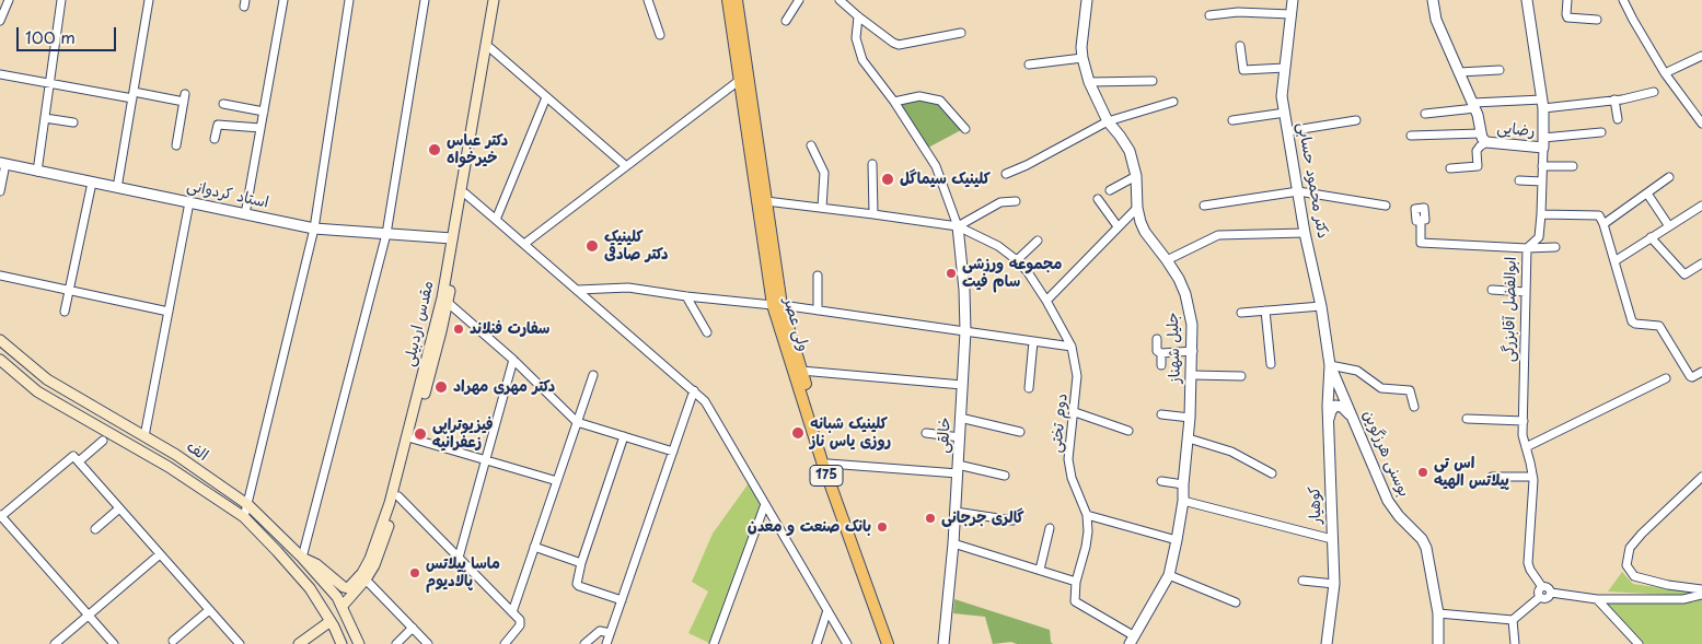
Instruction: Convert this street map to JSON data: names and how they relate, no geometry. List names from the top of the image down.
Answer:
{
  "streets": {
    "main road": [
      "مقدس اردبیلی",
      "ولی عصر",
      "الف",
      "175"
    ],
    "street": [
      "رضایی",
      "دکتر محمود حسابی",
      "استاد کردوانی",
      "ابوالفضل آقابزرگی",
      "جلیل شهناز",
      "دوم تختی",
      "خالقی",
      "بوسنی هرزگوین",
      "کوهیار"
    ]
  },
  "crossings": [
    ["رضایی", "ابوالفضل آقابزرگی"],
    ["دکتر محمود حسابی", "بوسنی هرزگوین"],
    ["دکتر محمود حسابی", "کوهیار"],
    ["استاد کردوانی", "مقدس اردبیلی"],
    ["مقدس اردبیلی", "الف"],
    ["ولی عصر", "دوم تختی"],
    ["جلیل شهناز", "دوم تختی"],
    ["دوم تختی", "خالقی"],
    ["بوسنی هرزگوین", "کوهیار"]
  ],
  "places": [
    "دکتر عباس خیرخواه",
    "کلینیک سیماگل",
    "کلینیک دکتر صادقی",
    "مجموعه ورزشی سام فیت",
    "سفارت فنلاند",
    "دکتر مهری مهراد",
    "کلینیک شبانه روزی یاس ناز",
    "فیزیوتراپی زعفرانیه",
    "اس تی پیلاتس الهیه",
    "گالری جرجانی",
    "بانک صنعت و معدن",
    "ماسا پیلاتس پالادیوم"
  ],
  "scale_bar": "100 m"
}
